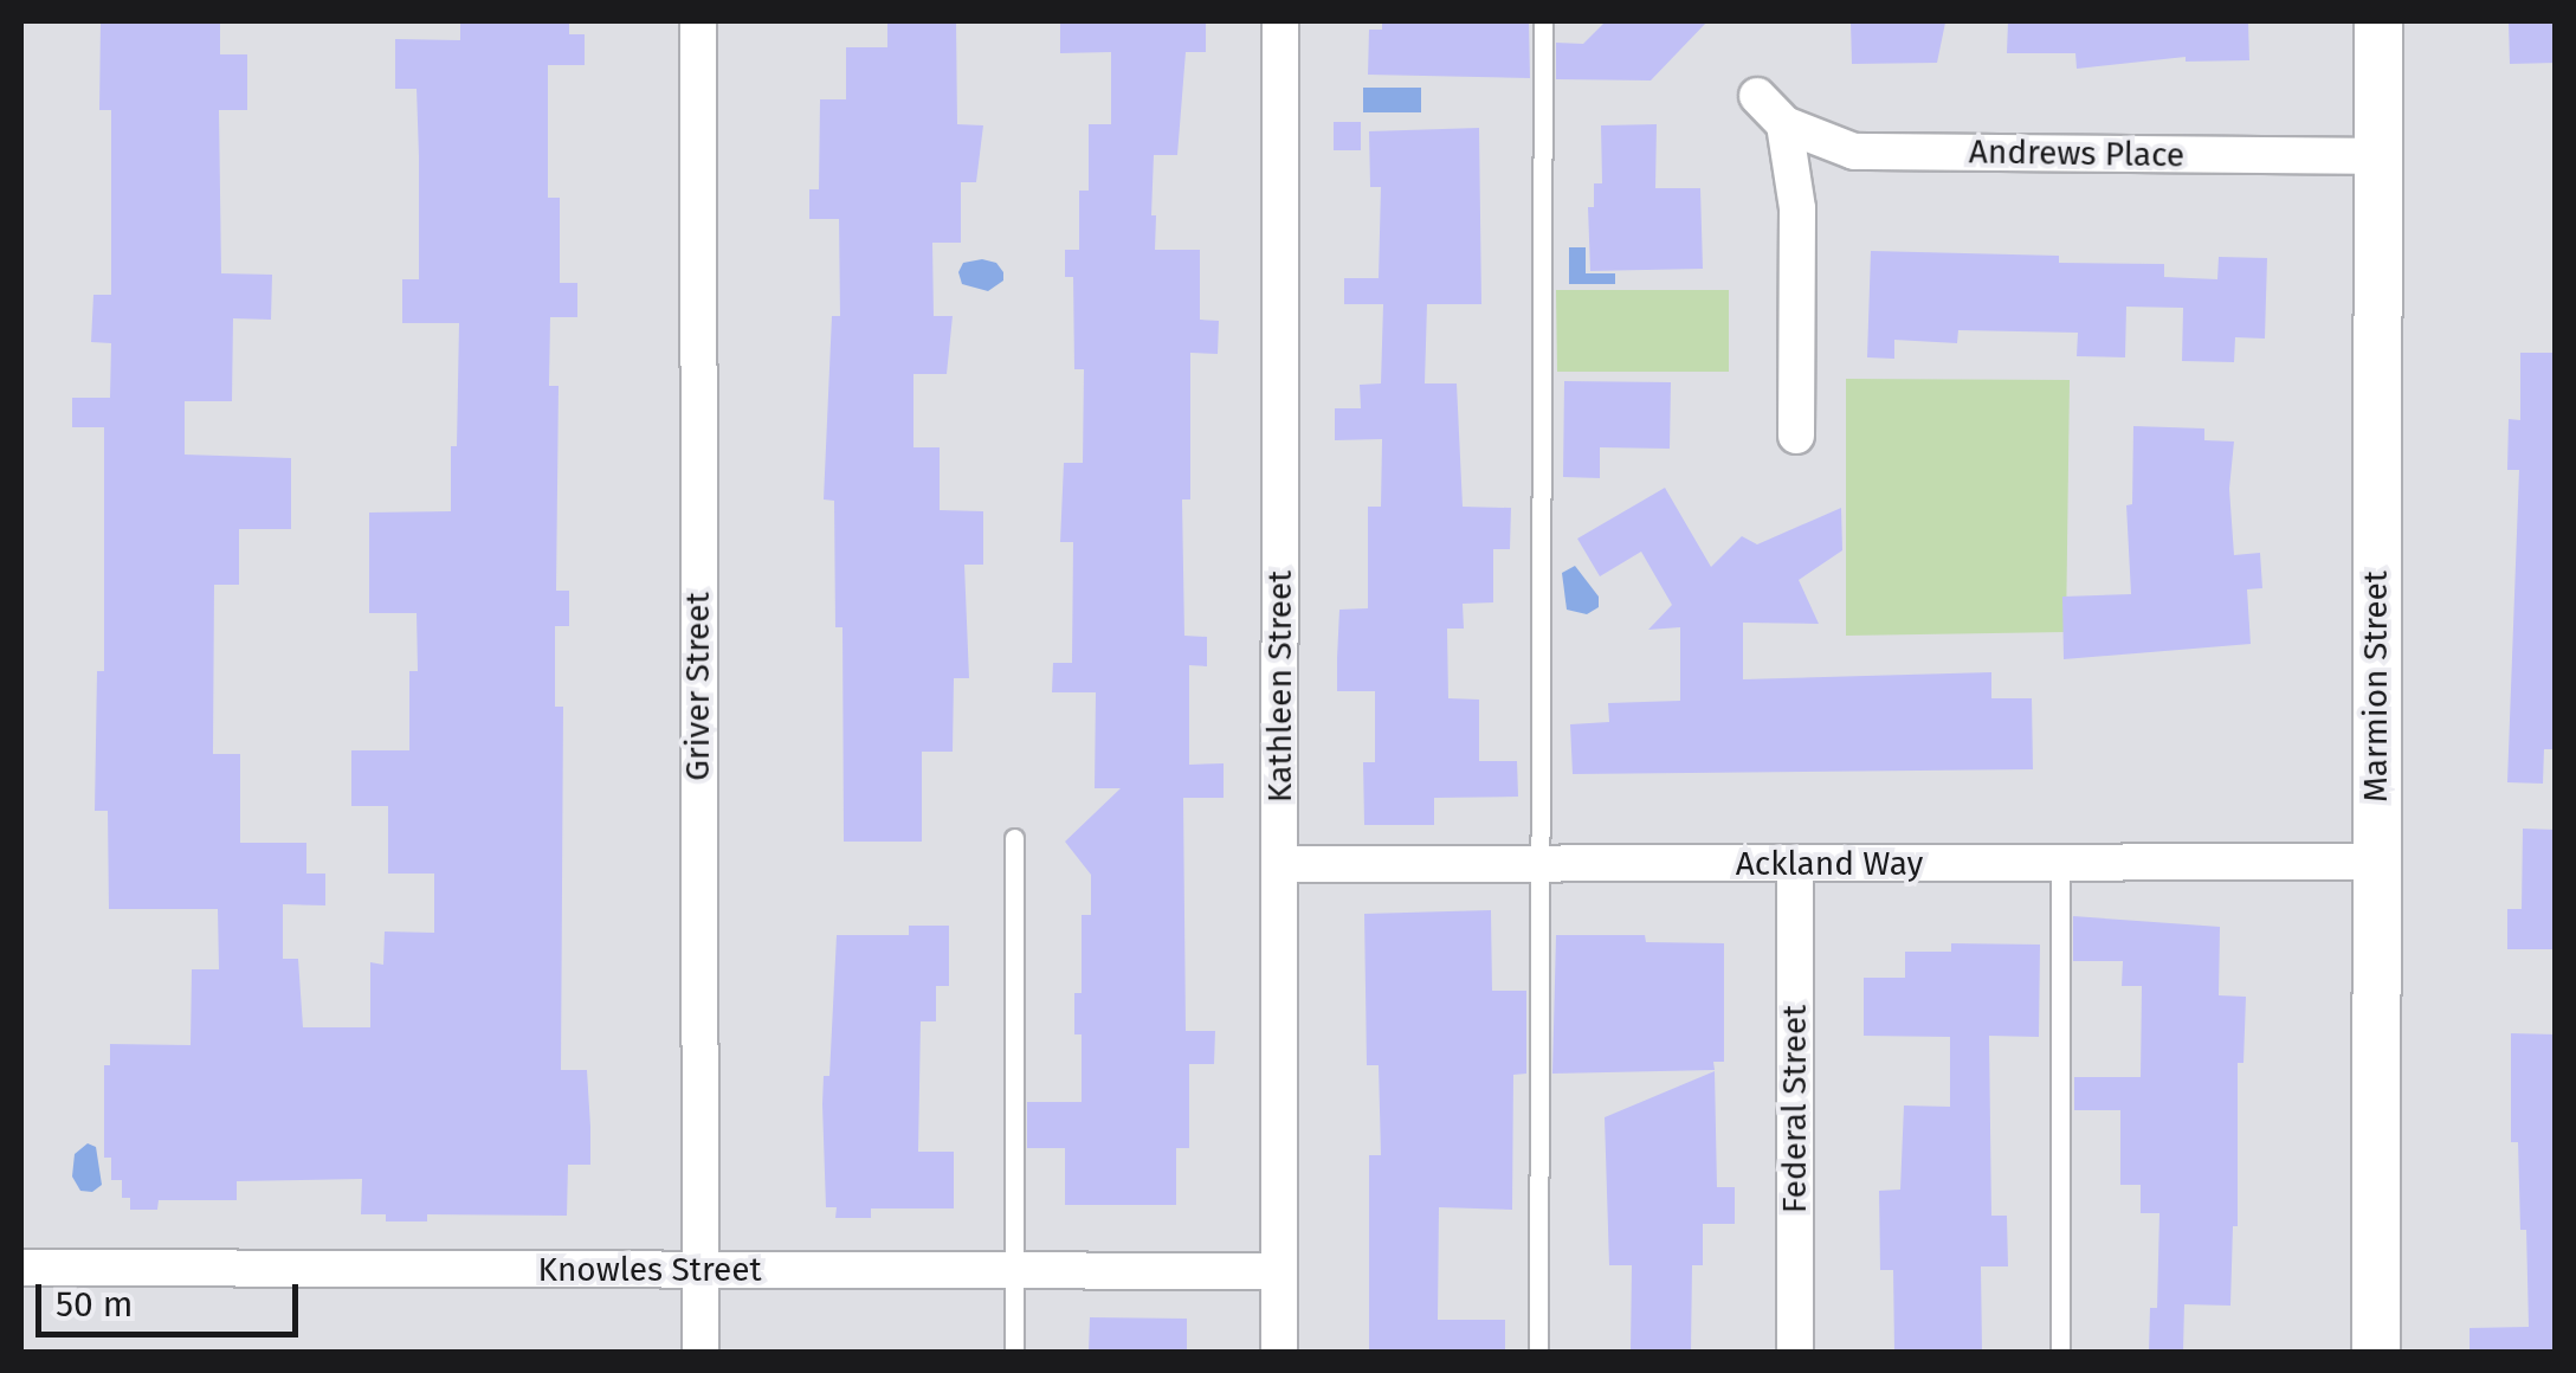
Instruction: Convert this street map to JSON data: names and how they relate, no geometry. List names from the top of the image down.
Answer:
{
  "streets": {
    "street": [
      "Andrews Place",
      "Griver Street",
      "Kathleen Street",
      "Marmion Street",
      "Ackland Way",
      "Federal Street",
      "Knowles Street"
    ]
  },
  "crossings": [
    ["Andrews Place", "Marmion Street"],
    ["Griver Street", "Knowles Street"],
    ["Kathleen Street", "Ackland Way"],
    ["Kathleen Street", "Knowles Street"],
    ["Marmion Street", "Ackland Way"],
    ["Ackland Way", "Federal Street"]
  ],
  "scale_bar": "50 m"
}
